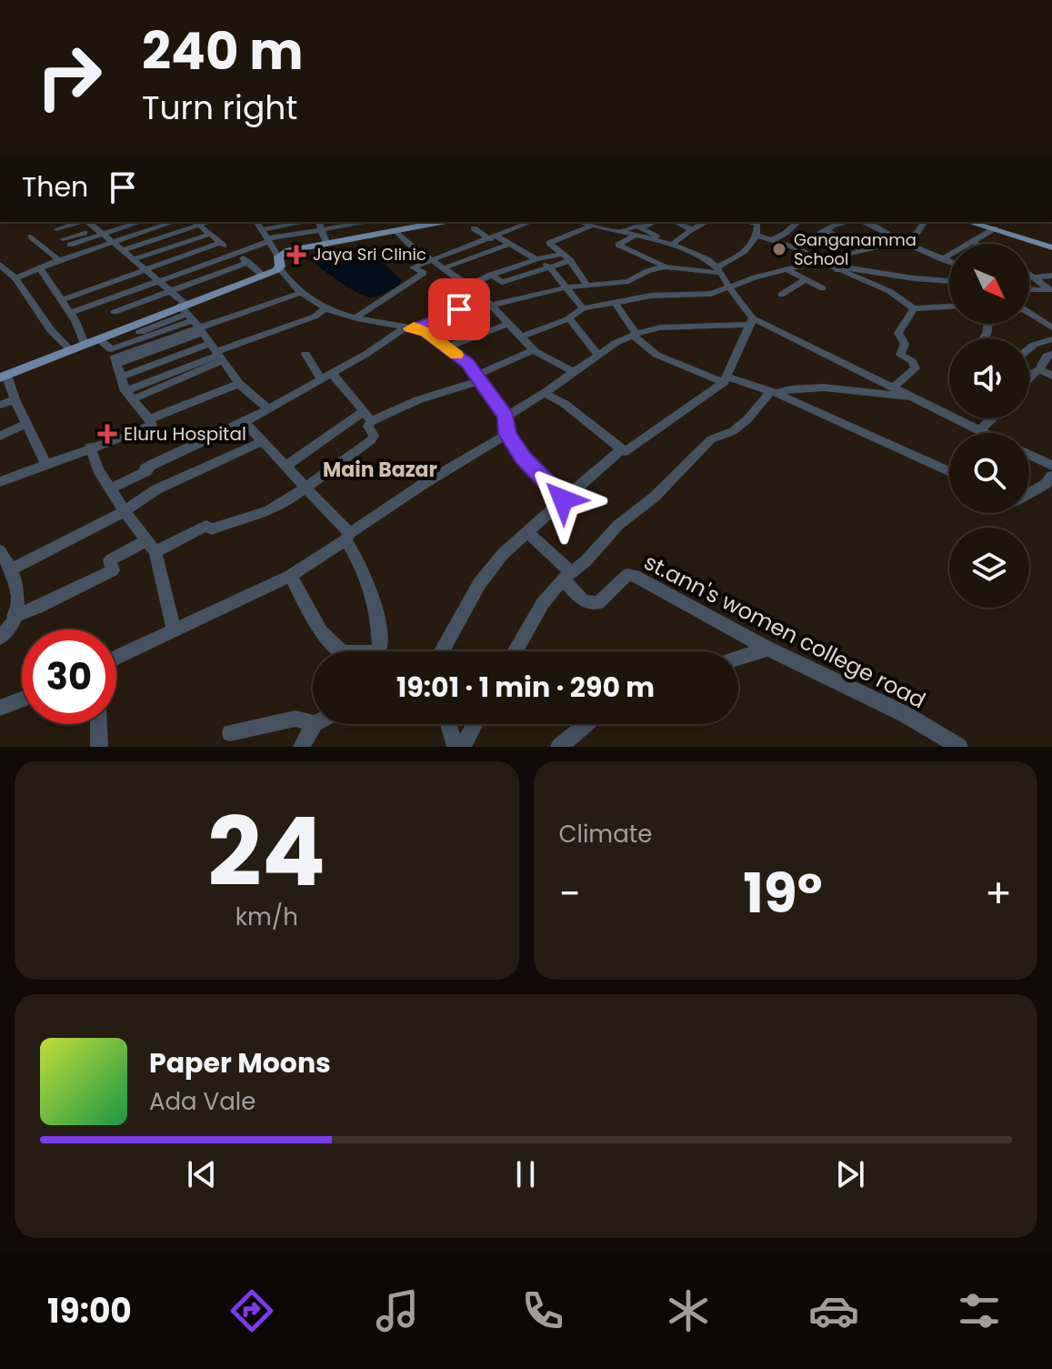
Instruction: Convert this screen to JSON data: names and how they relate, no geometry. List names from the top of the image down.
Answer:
{
  "streets": {
    "street": ["st.ann's women college road"]
  },
  "districts": ["Main Bazar"],
  "places": {
    "other": ["Ganganamma School"],
    "health": ["Jaya Sri Clinic", "Eluru Hospital"]
  },
  "north": "bottom right",
  "page": {
    "turn": ["240 m", "Turn right"],
    "then": "Then",
    "limit": "30",
    "trip": "19:01 · 1 min · 290 m",
    "tile": [
      ["24", "km/h"],
      "Climate"
    ],
    "heat": ["−", "19°", "+"],
    "song": ["Paper Moons", "Ada Vale"],
    "tabs": "19:00"
  }
}
